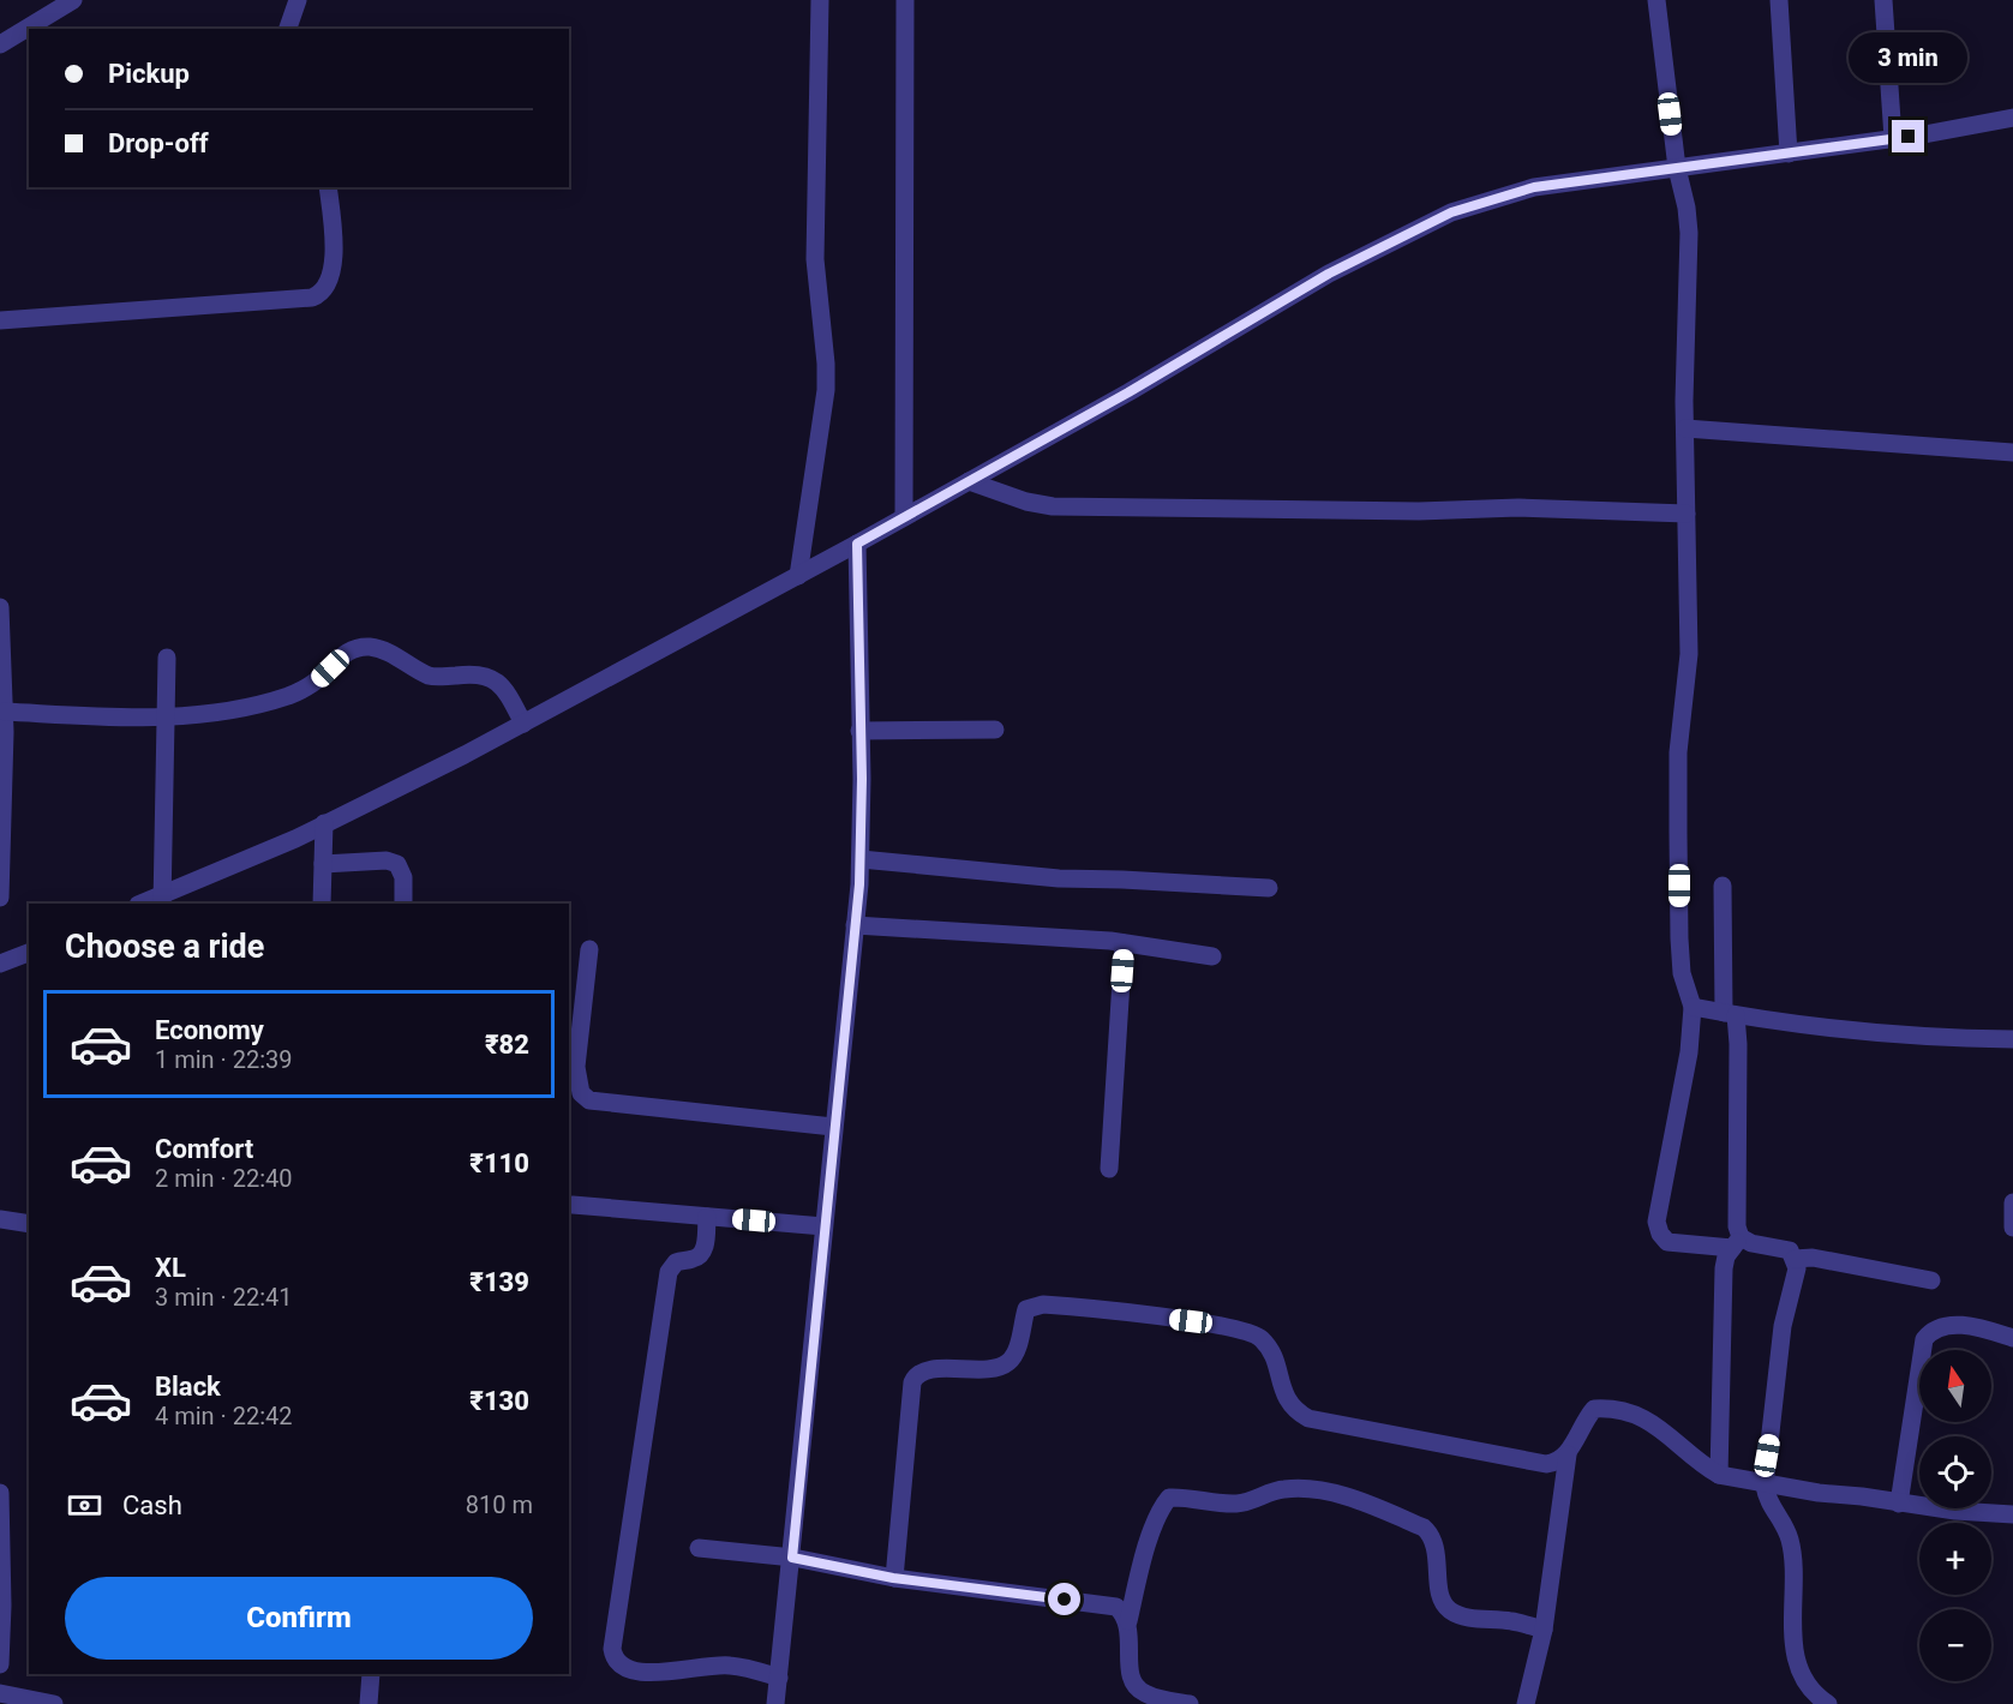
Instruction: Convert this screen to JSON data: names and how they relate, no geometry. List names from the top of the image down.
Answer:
{
  "north": "top",
  "page": {
    "banner": ["Pickup", "Drop-off"],
    "bubble": "3 min",
    "heading": "Choose a ride",
    "list": [
      {
        "name": "Economy",
        "note": "1 min · 22:39",
        "value": "₹82"
      },
      {
        "name": "Comfort",
        "note": "2 min · 22:40",
        "value": "₹110"
      },
      {
        "name": "XL",
        "note": "3 min · 22:41",
        "value": "₹139"
      },
      {
        "name": "Black",
        "note": "4 min · 22:42",
        "value": "₹130"
      }
    ],
    "map_buttons": ["+", "−"],
    "pay": ["Cash", "810 m"],
    "buttons": "Confirm"
  }
}
